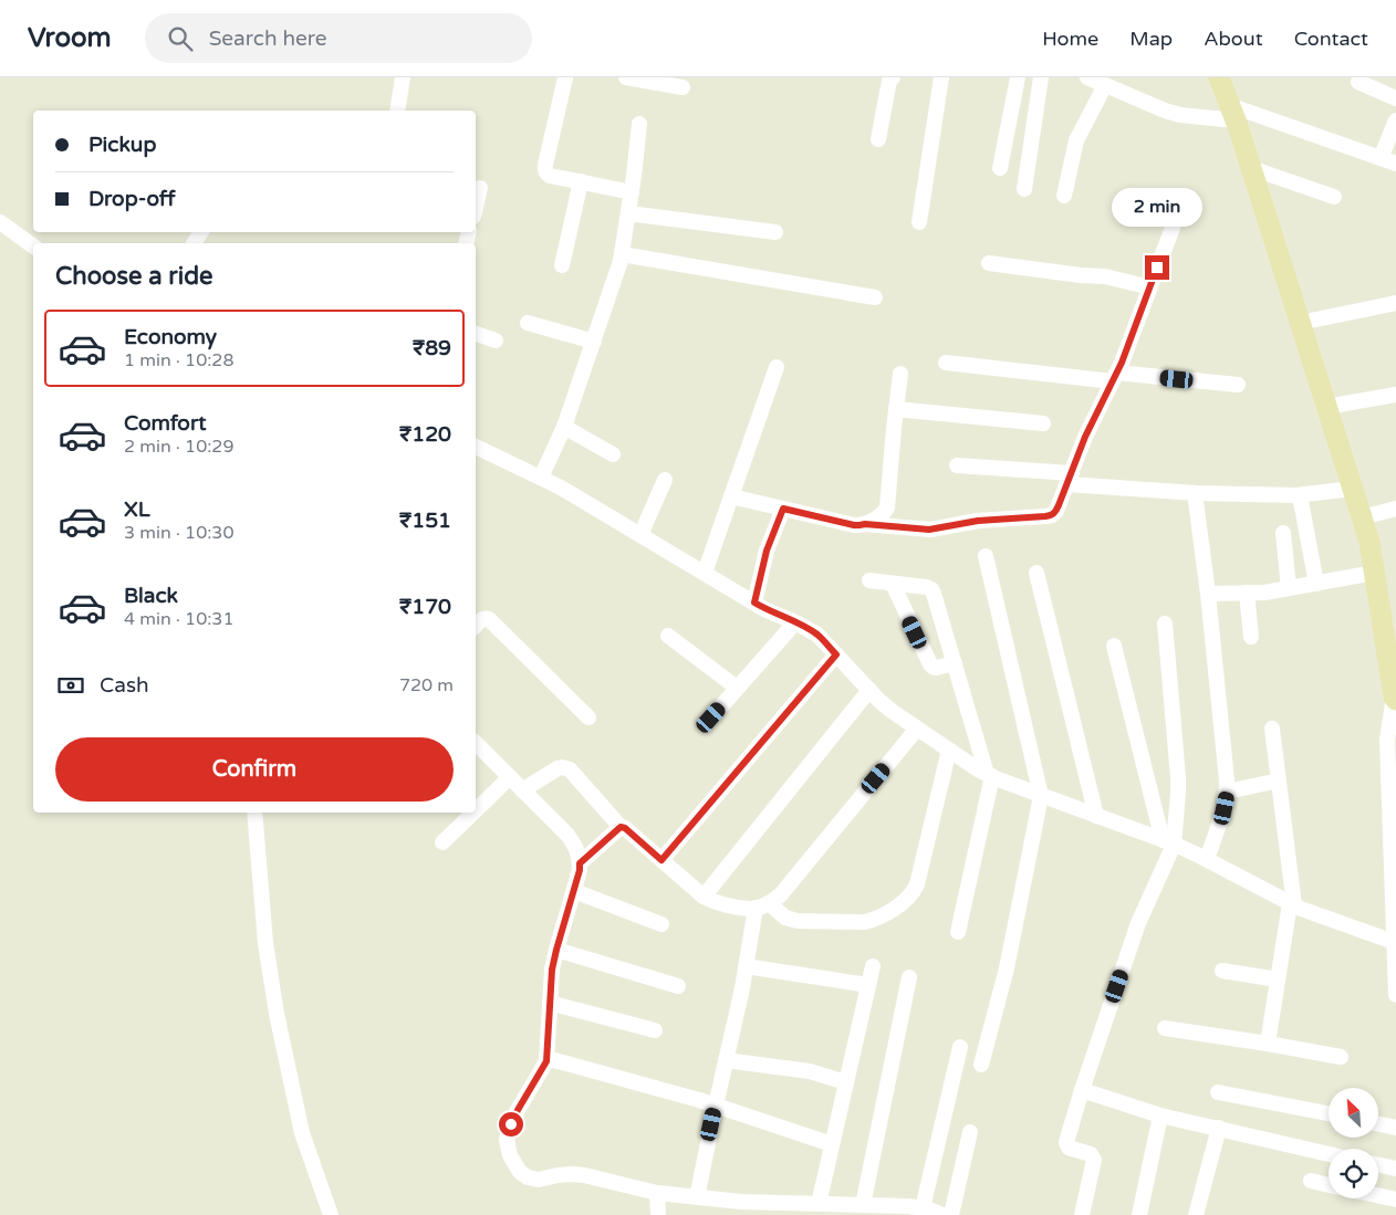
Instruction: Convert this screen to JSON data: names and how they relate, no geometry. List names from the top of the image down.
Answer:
{
  "north": "top left",
  "page": {
    "header": "Vroom",
    "search": "Search here",
    "nav": [
      "Home",
      "Map",
      "About",
      "Contact"
    ],
    "banner": ["Pickup", "Drop-off"],
    "bubble": "2 min",
    "heading": "Choose a ride",
    "list": [
      {
        "name": "Economy",
        "note": "1 min · 10:28",
        "value": "₹89"
      },
      {
        "name": "Comfort",
        "note": "2 min · 10:29",
        "value": "₹120"
      },
      {
        "name": "XL",
        "note": "3 min · 10:30",
        "value": "₹151"
      },
      {
        "name": "Black",
        "note": "4 min · 10:31",
        "value": "₹170"
      }
    ],
    "pay": ["Cash", "720 m"],
    "buttons": "Confirm"
  }
}
